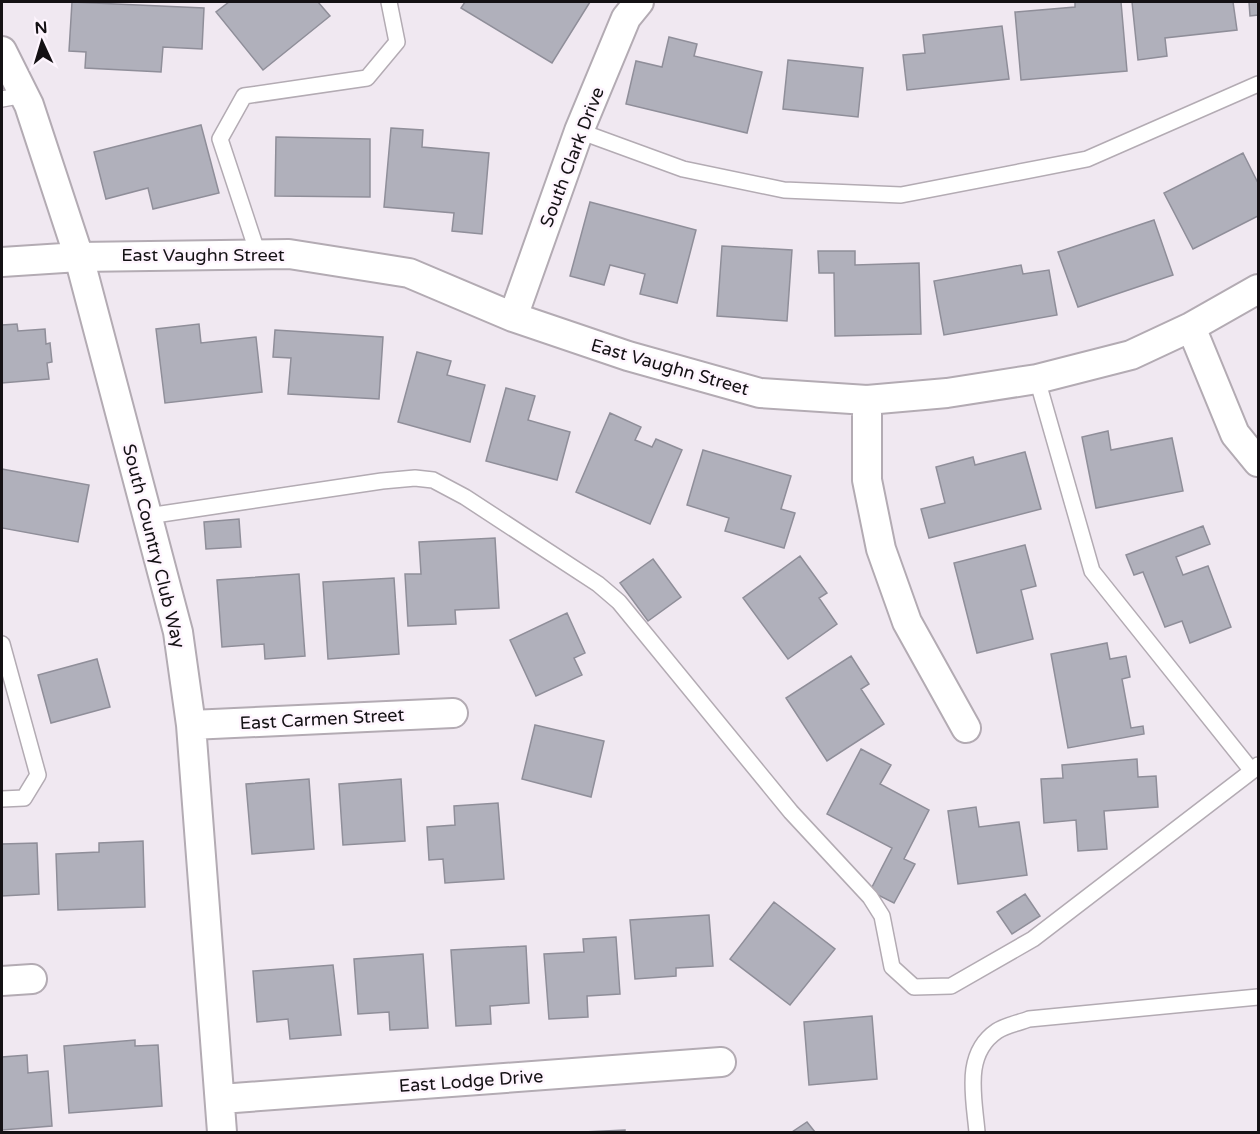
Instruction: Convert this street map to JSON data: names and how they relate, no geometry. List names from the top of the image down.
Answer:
{
  "streets": {
    "street": [
      "South Clark Drive",
      "East Vaughn Street",
      "South Country Club Way",
      "East Carmen Street",
      "East Lodge Drive"
    ]
  },
  "crossings": [
    ["South Clark Drive", "East Vaughn Street"],
    ["East Vaughn Street", "South Country Club Way"],
    ["South Country Club Way", "East Carmen Street"],
    ["South Country Club Way", "East Lodge Drive"]
  ],
  "north": "top"
}
